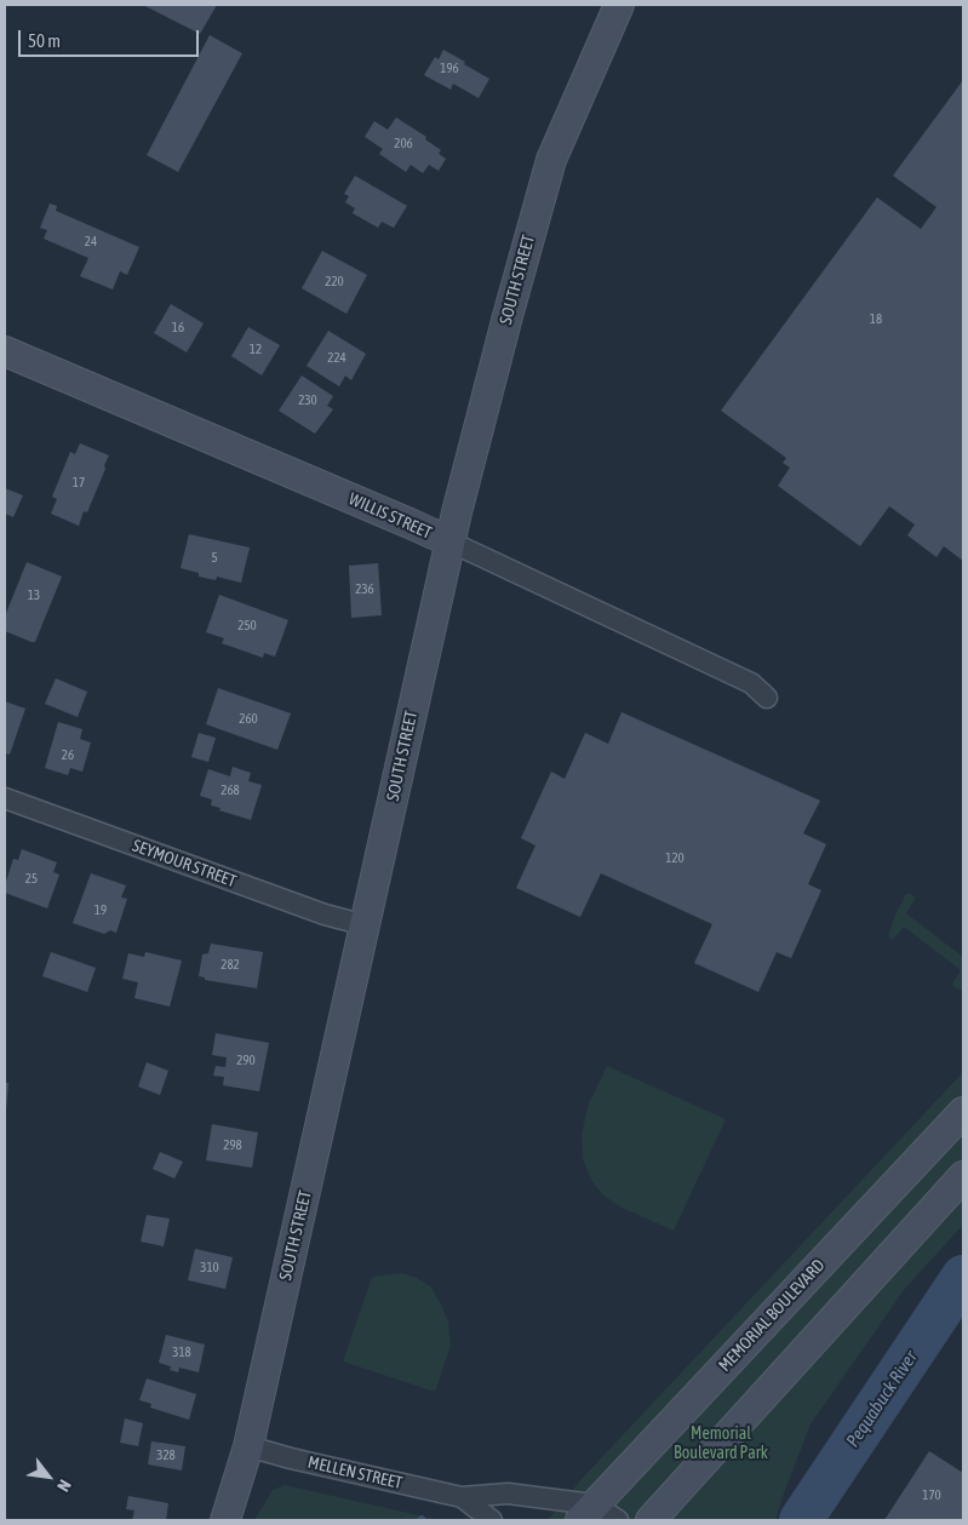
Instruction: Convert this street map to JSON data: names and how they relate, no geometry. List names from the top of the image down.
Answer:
{
  "streets": {
    "main road": ["SOUTH STREET", "WILLIS STREET", "MEMORIAL BOULEVARD"],
    "street": ["SEYMOUR STREET", "MELLEN STREET"]
  },
  "crossings": [
    ["SOUTH STREET", "WILLIS STREET"],
    ["SOUTH STREET", "SEYMOUR STREET"],
    ["SOUTH STREET", "MELLEN STREET"],
    ["MEMORIAL BOULEVARD", "MELLEN STREET"]
  ],
  "water": ["Pequabuck River"],
  "parks": ["Memorial Boulevard Park"],
  "house_numbers": [
    "196",
    "206",
    "24",
    "220",
    "18",
    "16",
    "12",
    "224",
    "230",
    "17",
    "5",
    "236",
    "13",
    "250",
    "260",
    "26",
    "268",
    "120",
    "25",
    "19",
    "282",
    "290",
    "298",
    "310",
    "318",
    "328",
    "170"
  ],
  "scale_bar": "50 m",
  "north": "bottom right"
}
